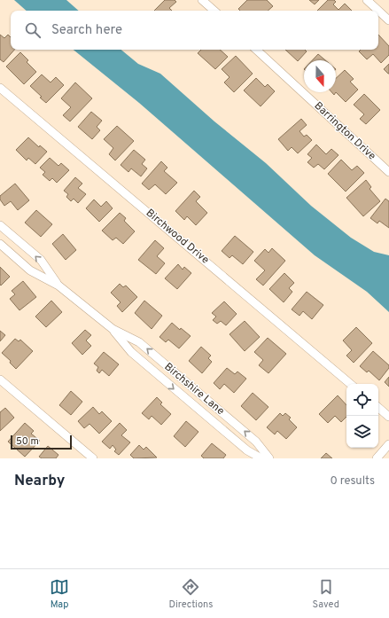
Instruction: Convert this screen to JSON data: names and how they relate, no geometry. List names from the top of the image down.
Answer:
{
  "streets": {
    "street": ["Barrington Drive", "Birchwood Drive", "Birchshire Lane"]
  },
  "scale_bar": "50 m",
  "north": "bottom",
  "page": {
    "search": "Search here",
    "scale": "50 m",
    "heading": ["Nearby", "0 results"],
    "nav": ["Map", "Directions", "Saved"]
  }
}
